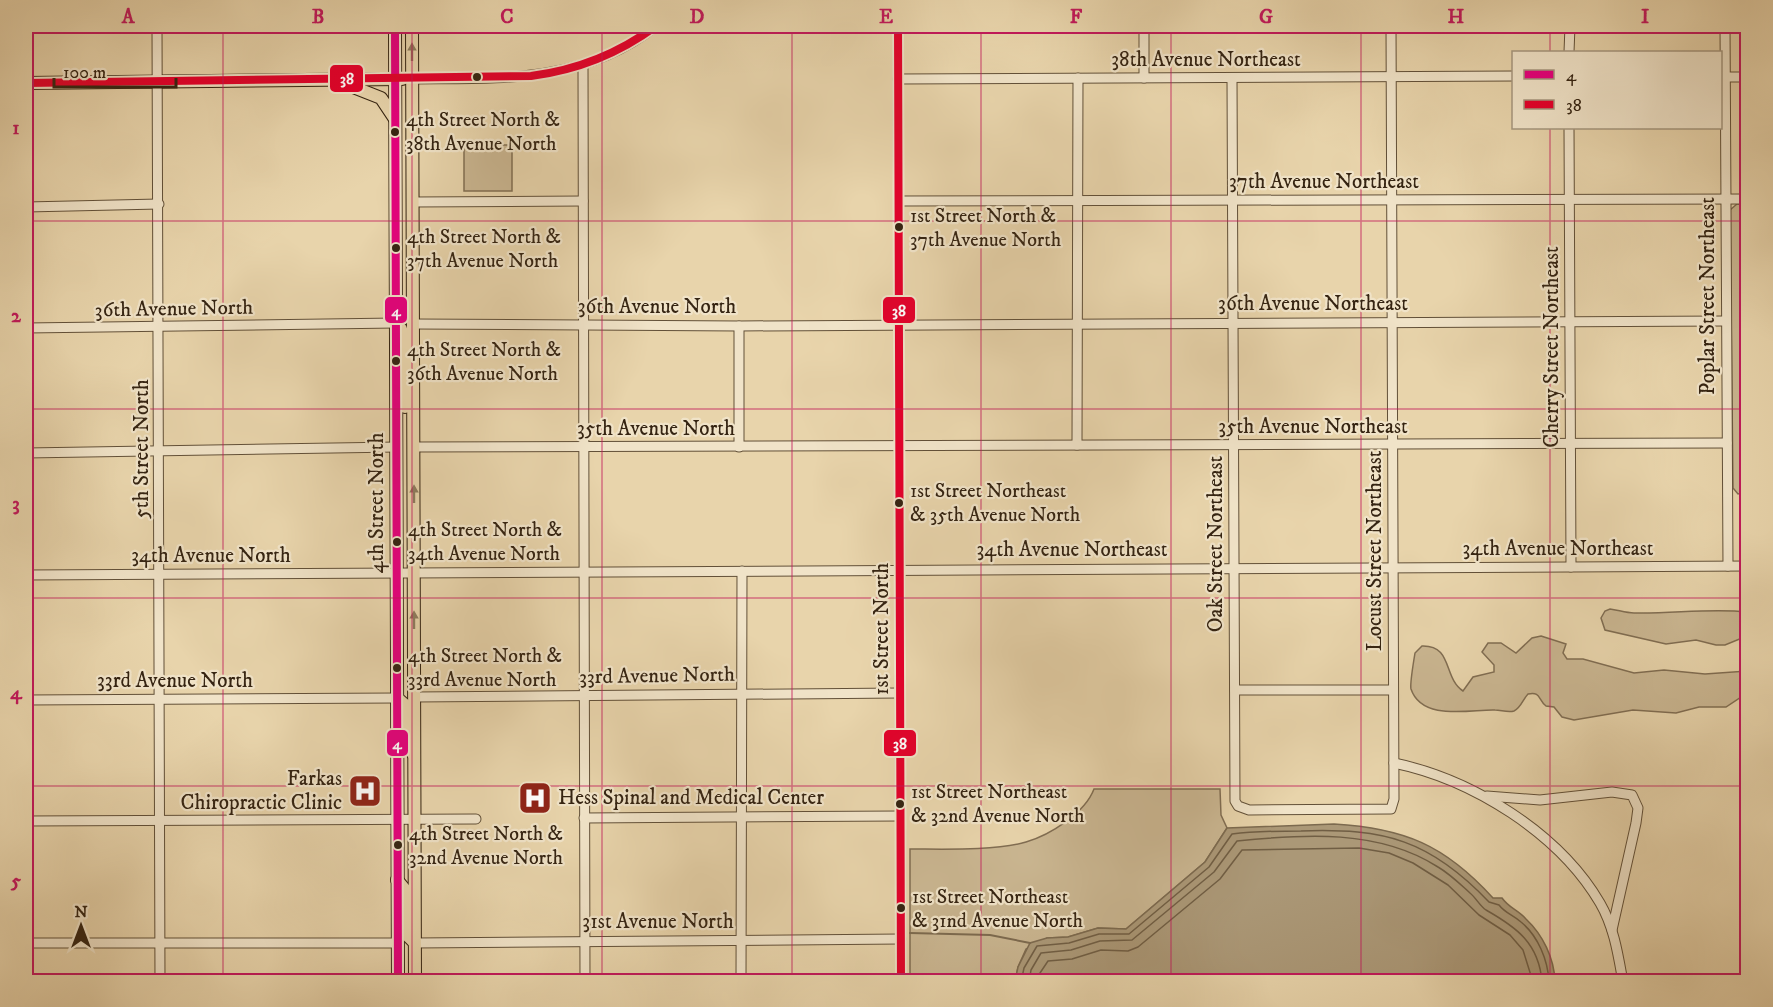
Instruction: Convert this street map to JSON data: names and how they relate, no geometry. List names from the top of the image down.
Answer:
{
  "streets": {
    "main road": ["4th Street North"],
    "street": [
      "38th Avenue Northeast",
      "37th Avenue Northeast",
      "Poplar Street Northeast",
      "36th Avenue Northeast",
      "36th Avenue North",
      "Cherry Street Northeast",
      "35th Avenue Northeast",
      "35th Avenue North",
      "5th Street North",
      "Oak Street Northeast",
      "34th Avenue Northeast",
      "Locust Street Northeast",
      "34th Avenue North",
      "1st Street North",
      "33rd Avenue North",
      "31st Avenue North"
    ]
  },
  "crossings": [
    ["38th Avenue Northeast", "Oak Street Northeast"],
    ["38th Avenue Northeast", "Locust Street Northeast"],
    ["38th Avenue Northeast", "1st Street North"],
    ["37th Avenue Northeast", "Poplar Street Northeast"],
    ["37th Avenue Northeast", "Cherry Street Northeast"],
    ["37th Avenue Northeast", "Oak Street Northeast"],
    ["37th Avenue Northeast", "Locust Street Northeast"],
    ["37th Avenue Northeast", "1st Street North"],
    ["Poplar Street Northeast", "36th Avenue Northeast"],
    ["Poplar Street Northeast", "35th Avenue Northeast"],
    ["Poplar Street Northeast", "34th Avenue Northeast"],
    ["36th Avenue Northeast", "36th Avenue North"],
    ["36th Avenue Northeast", "Cherry Street Northeast"],
    ["36th Avenue Northeast", "Oak Street Northeast"],
    ["36th Avenue Northeast", "Locust Street Northeast"],
    ["36th Avenue Northeast", "1st Street North"],
    ["36th Avenue North", "5th Street North"],
    ["36th Avenue North", "4th Street North"],
    ["36th Avenue North", "1st Street North"],
    ["Cherry Street Northeast", "35th Avenue Northeast"],
    ["Cherry Street Northeast", "34th Avenue Northeast"],
    ["35th Avenue Northeast", "35th Avenue North"],
    ["35th Avenue Northeast", "Oak Street Northeast"],
    ["35th Avenue Northeast", "Locust Street Northeast"],
    ["35th Avenue Northeast", "1st Street North"],
    ["35th Avenue North", "4th Street North"],
    ["35th Avenue North", "1st Street North"],
    ["5th Street North", "34th Avenue North"],
    ["5th Street North", "33rd Avenue North"],
    ["4th Street North", "34th Avenue Northeast"],
    ["4th Street North", "34th Avenue North"],
    ["4th Street North", "33rd Avenue North"],
    ["4th Street North", "31st Avenue North"],
    ["Oak Street Northeast", "34th Avenue Northeast"],
    ["Oak Street Northeast", "Locust Street Northeast"],
    ["34th Avenue Northeast", "Locust Street Northeast"],
    ["34th Avenue Northeast", "34th Avenue North"],
    ["34th Avenue Northeast", "1st Street North"],
    ["1st Street North", "33rd Avenue North"],
    ["1st Street North", "31st Avenue North"]
  ],
  "places": {
    "other": [
      "4th Street North & 38th Avenue North",
      "1st Street North & 37th Avenue North",
      "4th Street North & 37th Avenue North",
      "4th Street North & 36th Avenue North",
      "1st Street Northeast & 35th Avenue North",
      "4th Street North & 34th Avenue North",
      "4th Street North & 33rd Avenue North",
      "1st Street Northeast & 32nd Avenue North",
      "4th Street North & 32nd Avenue North",
      "1st Street Northeast & 31nd Avenue North"
    ],
    "hospital": ["Farkas Chiropractic Clinic", "Hess Spinal and Medical Center"]
  },
  "lines": ["transit line 4", "transit line 38"],
  "legend": ["4", "38"],
  "scale_bar": "100 m",
  "north": "top",
  "grid": {
    "columns": [
      "A",
      "B",
      "C",
      "D",
      "E",
      "F",
      "G",
      "H",
      "I"
    ],
    "rows": [
      "1",
      "2",
      "3",
      "4",
      "5"
    ]
  }
}
